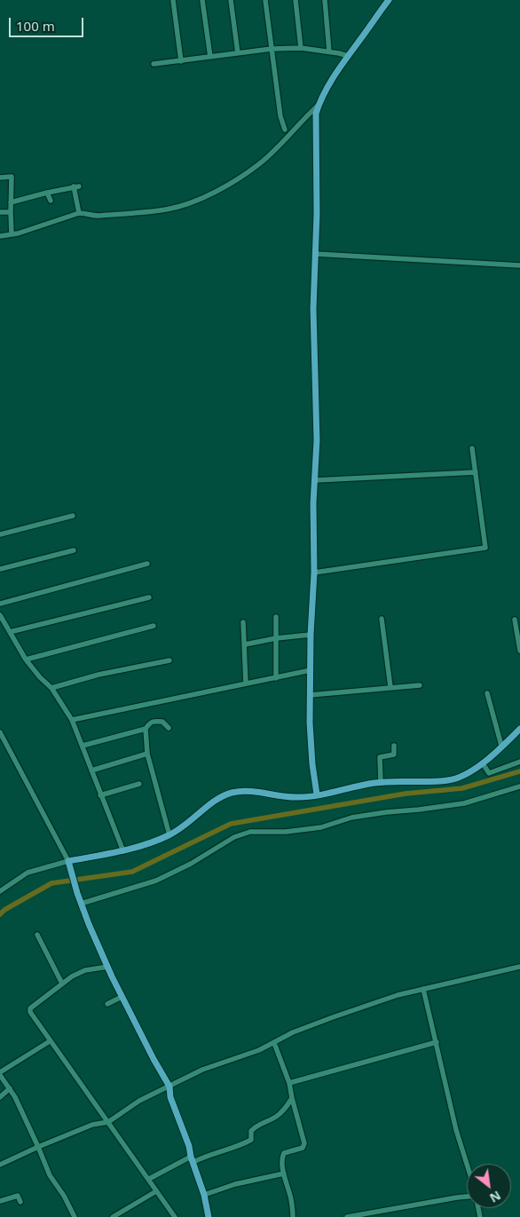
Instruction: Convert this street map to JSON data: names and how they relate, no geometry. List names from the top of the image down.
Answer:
{
  "scale_bar": "100 m",
  "north": "bottom right"
}
